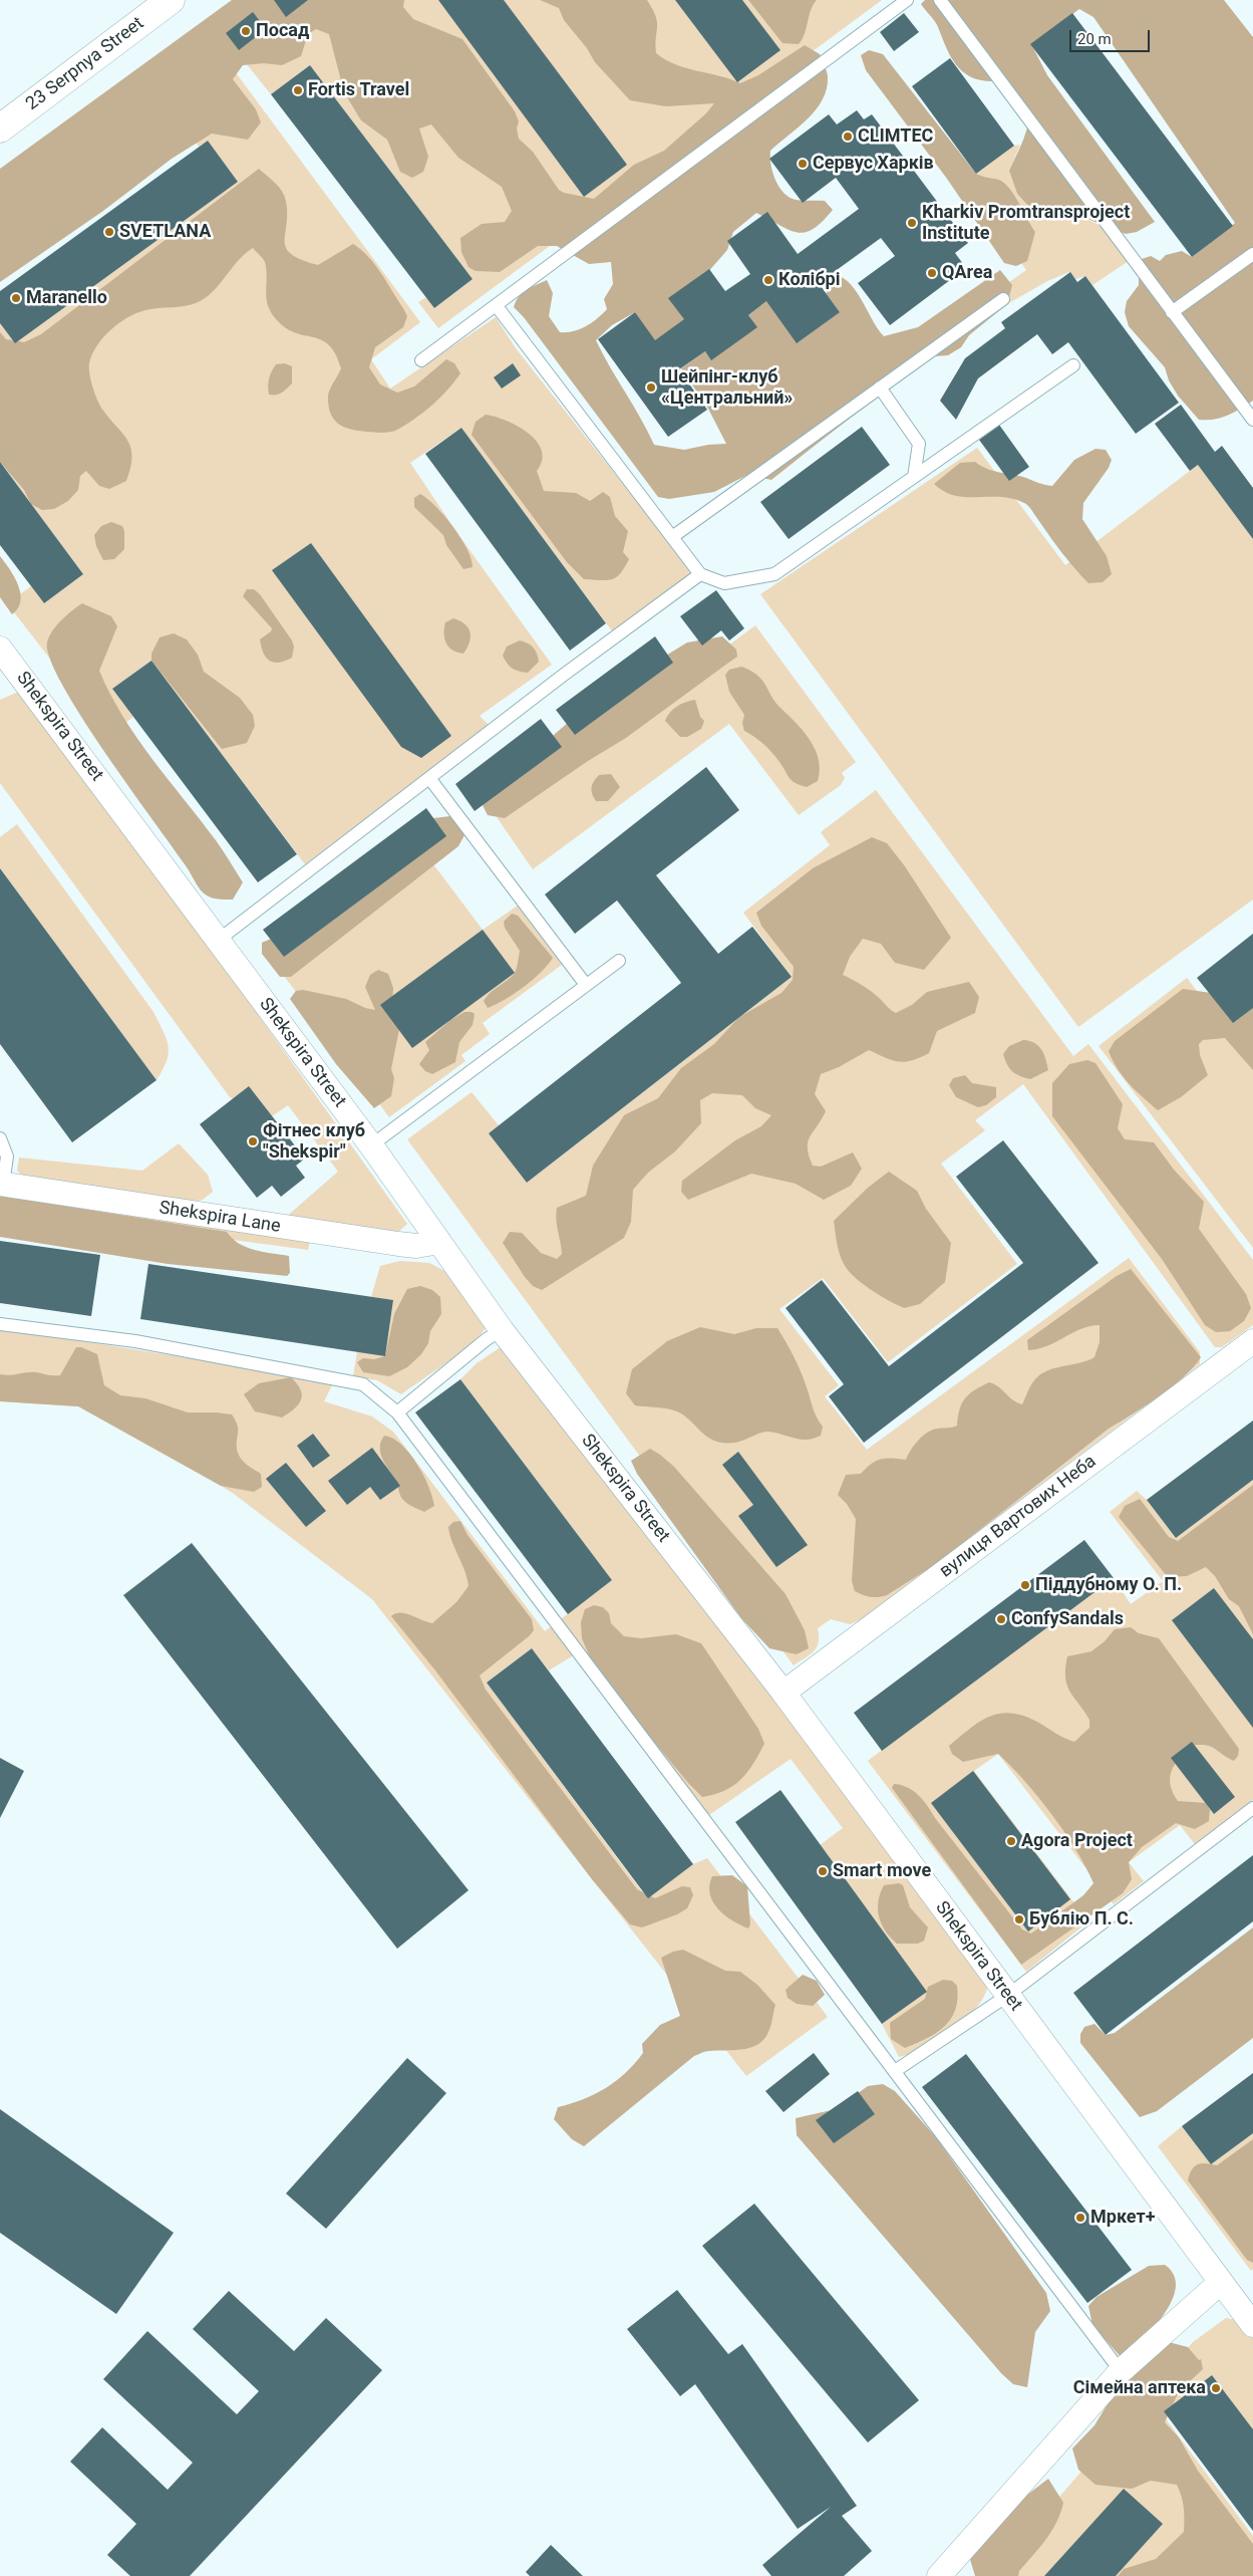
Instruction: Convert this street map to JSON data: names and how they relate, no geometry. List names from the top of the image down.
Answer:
{
  "streets": {
    "street": [
      "23 Serpnya Street",
      "Shekspira Street",
      "Shekspira Lane",
      "вулиця Вартових Неба"
    ]
  },
  "crossings": [
    ["Shekspira Street", "Shekspira Lane"],
    ["Shekspira Street", "вулиця Вартових Неба"]
  ],
  "places": [
    "Посад",
    "Fortis Travel",
    "CLIMTEC",
    "Сервус Харків",
    "Kharkiv Promtransproject Institute",
    "SVETLANA",
    "QArea",
    "Колібрі",
    "Maranello",
    "Шейпінг-клуб «Центральний»",
    "Фітнес клуб \"Shekspir\"",
    "Піддубному О. П.",
    "ConfySandals",
    "Agora Project",
    "Smart move",
    "Бублію П. С.",
    "Мркет+",
    "Сімейна аптека"
  ],
  "scale_bar": "20 m"
}
